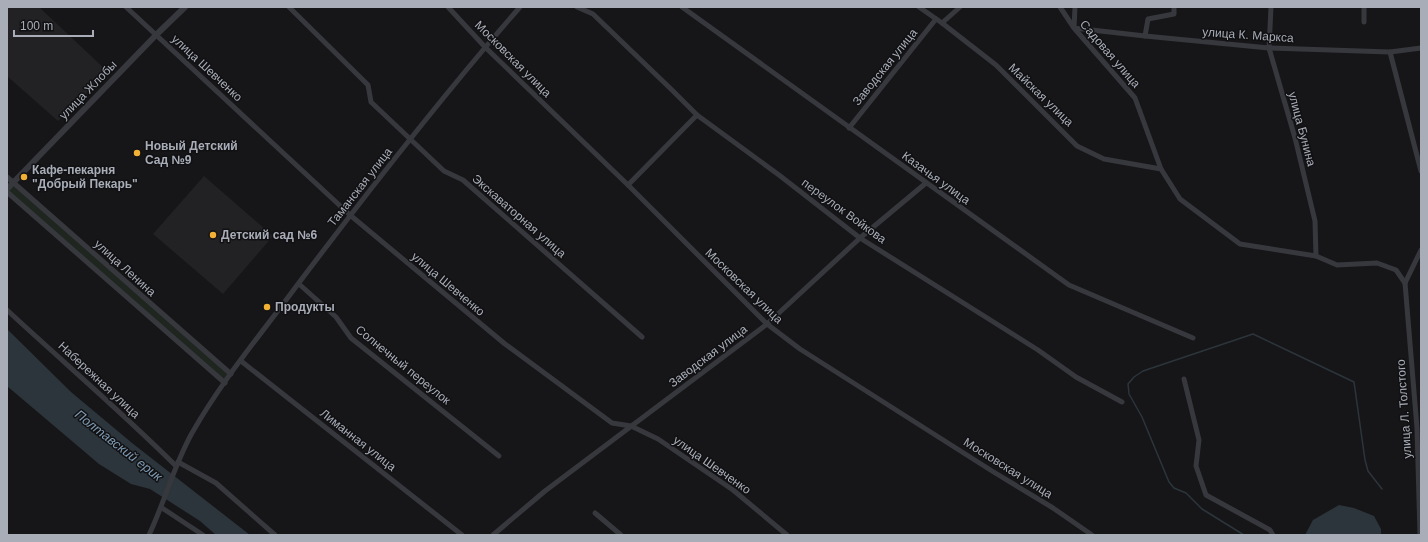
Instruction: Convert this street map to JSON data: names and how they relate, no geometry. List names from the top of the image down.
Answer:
{
  "streets": {
    "street": [
      "улица К. Маркса",
      "Садовая улица",
      "Московская улица",
      "Заводская улица",
      "улица Шевченко",
      "улица Жлобы",
      "Майская улица",
      "улица Бунина",
      "Казачья улица",
      "Таманская улица",
      "переулок Войкова",
      "Экскаваторная улица",
      "улица Ленина",
      "Солнечный переулок",
      "Набережная улица",
      "улица Л. Толстого",
      "Лиманная улица"
    ]
  },
  "crossings": [
    ["улица К. Маркса", "Садовая улица"],
    ["улица К. Маркса", "улица Бунина"],
    ["Садовая улица", "Майская улица"],
    ["Садовая улица", "улица Бунина"],
    ["Московская улица", "Заводская улица"],
    ["Московская улица", "Таманская улица"],
    ["Заводская улица", "улица Шевченко"],
    ["Заводская улица", "Майская улица"],
    ["Заводская улица", "Казачья улица"],
    ["Заводская улица", "переулок Войкова"],
    ["улица Шевченко", "улица Жлобы"],
    ["улица Шевченко", "Таманская улица"],
    ["улица Жлобы", "улица Ленина"],
    ["Таманская улица", "Экскаваторная улица"],
    ["Таманская улица", "улица Ленина"],
    ["Таманская улица", "Солнечный переулок"],
    ["Таманская улица", "Набережная улица"],
    ["Таманская улица", "Лиманная улица"]
  ],
  "water": ["Полтавский ерик"],
  "places": [
    "Новый Детский Сад №9",
    "Кафе-пекарня \"Добрый Пекарь\"",
    "Детский сад №6",
    "Продукты"
  ],
  "scale_bar": "100 m"
}
